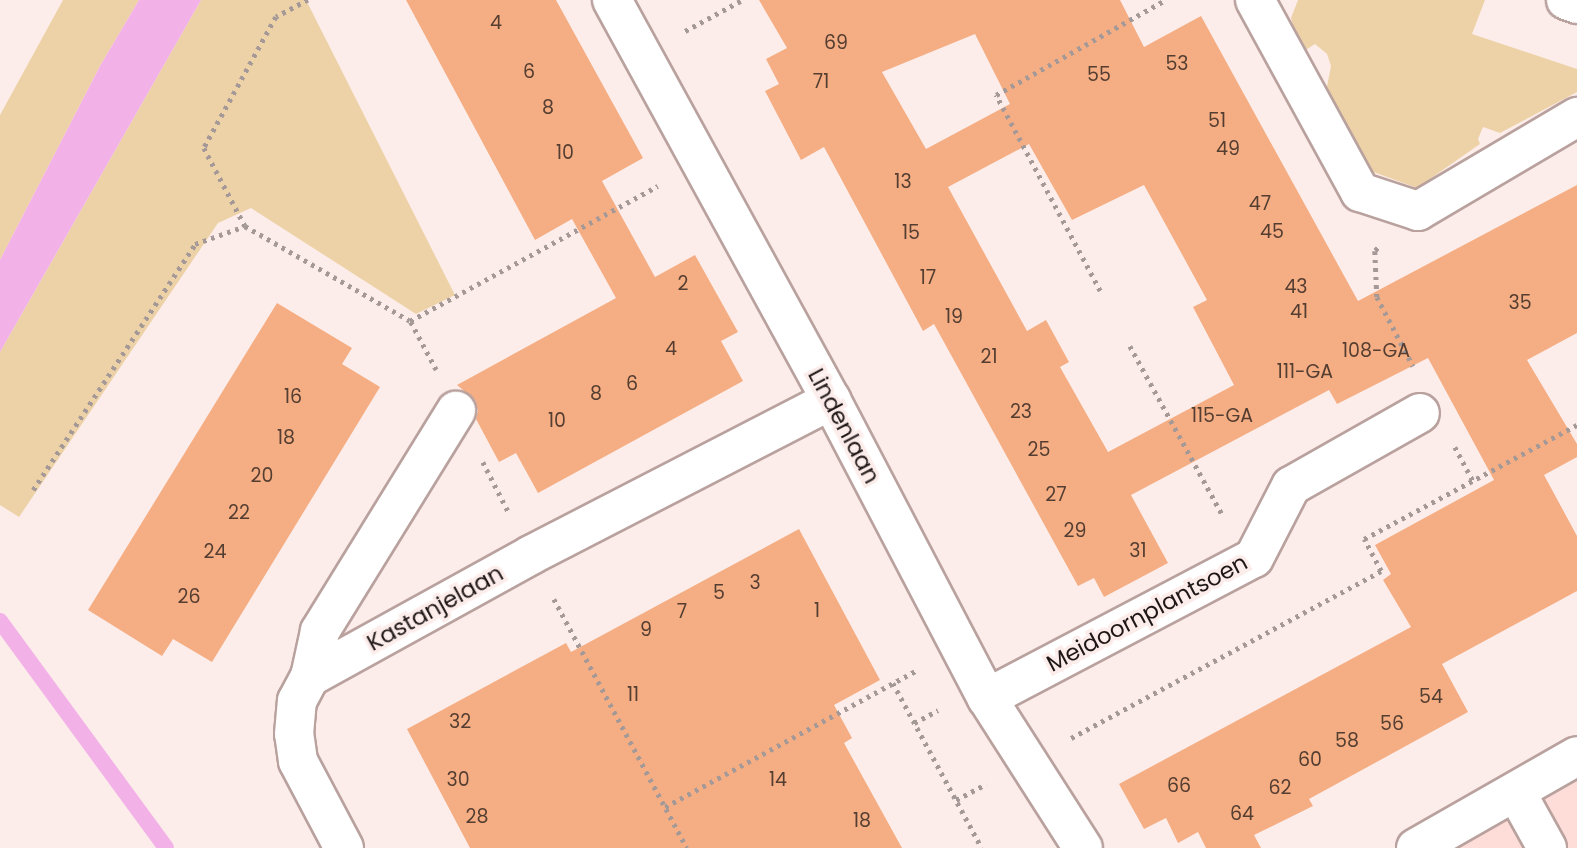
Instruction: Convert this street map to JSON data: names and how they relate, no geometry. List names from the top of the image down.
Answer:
{
  "streets": {
    "street": ["Lindenlaan", "Kastanjelaan", "Meidoornplantsoen"]
  },
  "crossings": [
    ["Lindenlaan", "Kastanjelaan"],
    ["Lindenlaan", "Meidoornplantsoen"]
  ],
  "house_numbers": [
    "4",
    "69",
    "53",
    "6",
    "55",
    "71",
    "8",
    "51",
    "49",
    "10",
    "13",
    "47",
    "45",
    "15",
    "17",
    "2",
    "43",
    "35",
    "41",
    "19",
    "4",
    "108-GA",
    "21",
    "111-GA",
    "6",
    "8",
    "16",
    "23",
    "115-GA",
    "10",
    "18",
    "25",
    "20",
    "27",
    "22",
    "29",
    "31",
    "24",
    "3",
    "5",
    "26",
    "1",
    "7",
    "9",
    "11",
    "54",
    "32",
    "56",
    "58",
    "60",
    "30",
    "14",
    "66",
    "62",
    "64",
    "28",
    "18"
  ]
}
